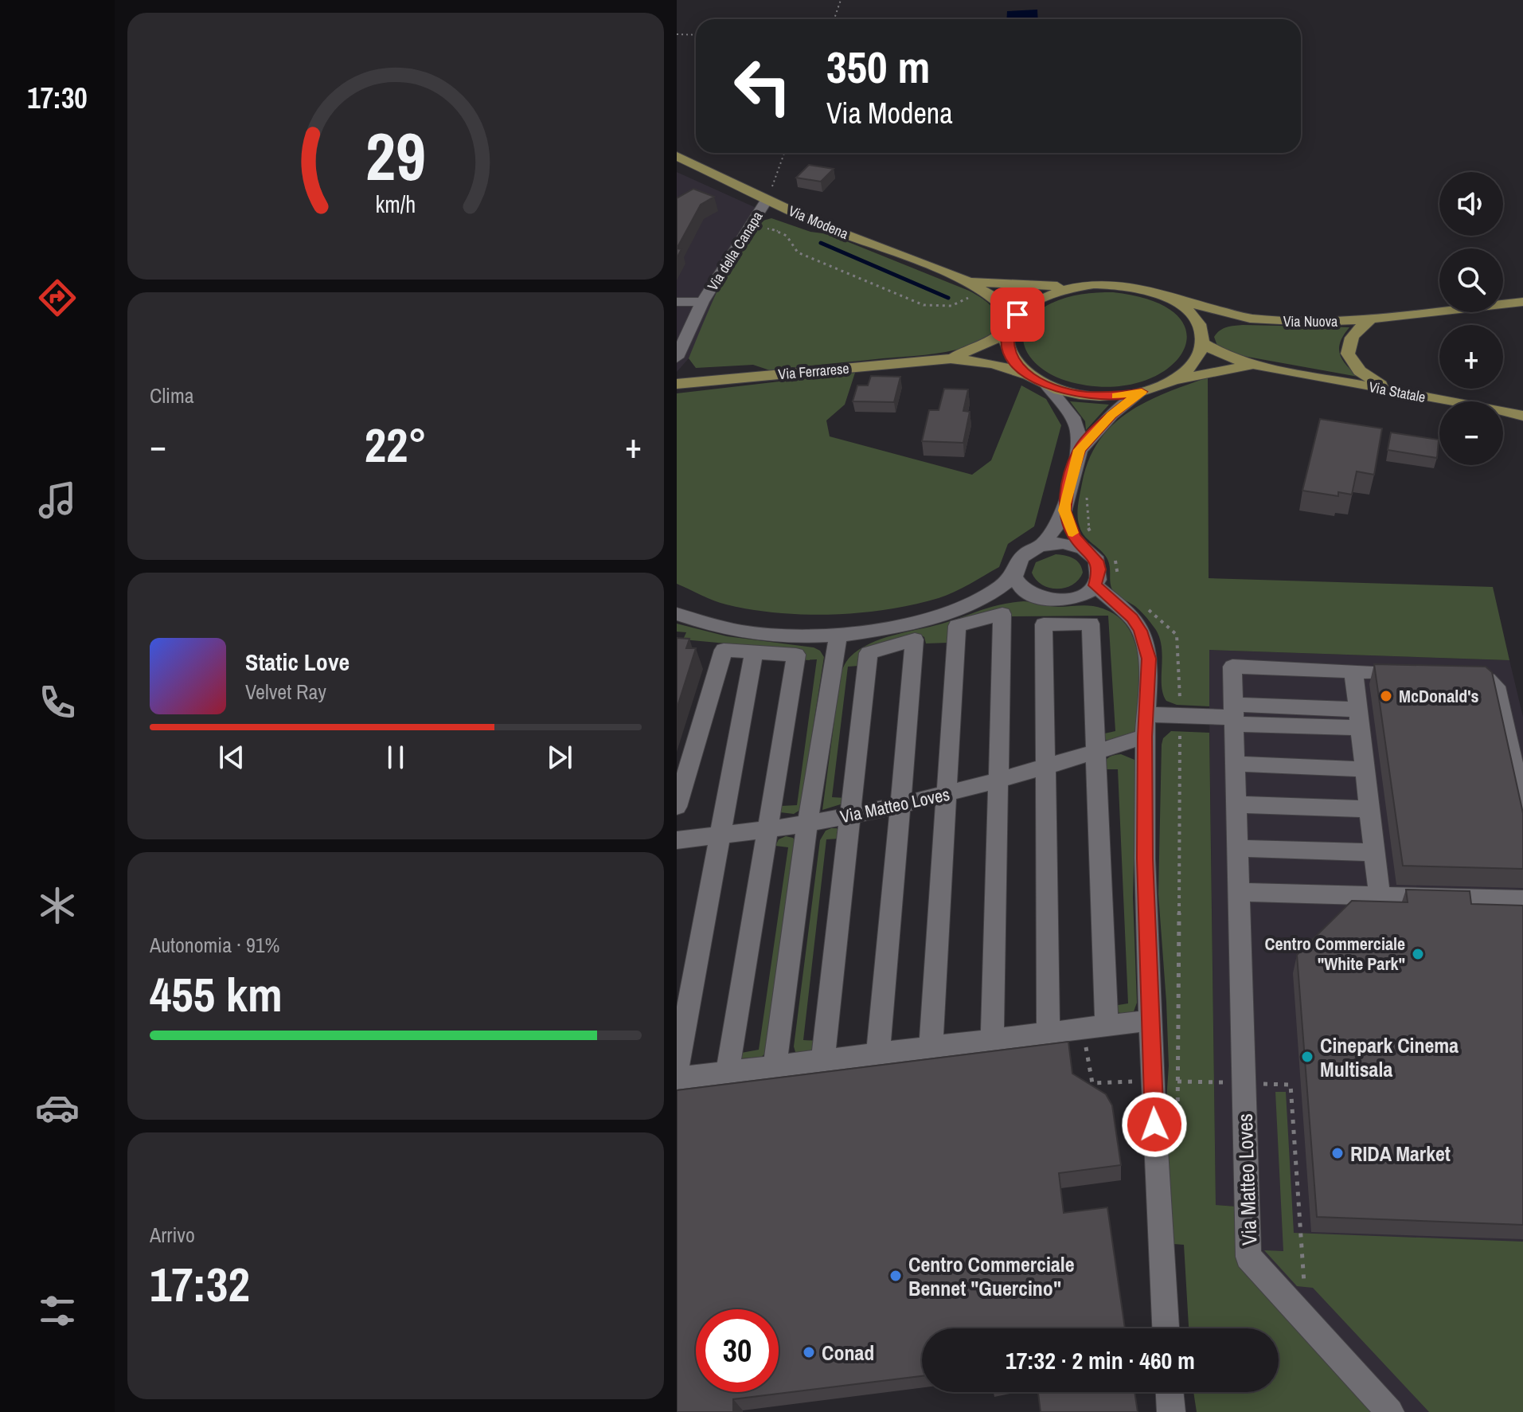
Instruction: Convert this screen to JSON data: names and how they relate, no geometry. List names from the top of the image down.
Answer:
{
  "streets": {
    "main road": [
      "Via Modena",
      "Via Nuova",
      "Via Ferrarese",
      "Via Statale"
    ],
    "street": ["Via della Canapa", "Via Matteo Loves"]
  },
  "crossings": [
    ["Via Modena", "Via della Canapa"],
    ["Via Modena", "Via Nuova"],
    ["Via Modena", "Via Ferrarese"],
    ["Via Modena", "Via Statale"],
    ["Via Nuova", "Via Ferrarese"],
    ["Via Nuova", "Via Statale"],
    ["Via Ferrarese", "Via Statale"]
  ],
  "places": [
    "McDonald's",
    "Centro Commerciale \"White Park\"",
    "Cinepark Cinema Multisala",
    "RIDA Market",
    "Centro Commerciale Bennet \"Guercino\"",
    "Conad"
  ],
  "page": {
    "tabs": "17:30",
    "turn": ["350 m", "Via Modena"],
    "map_buttons": ["+", "−"],
    "tile": [
      "Clima",
      ["Autonomia · 91%", "455 km"],
      ["Arrivo", "17:32"]
    ],
    "heat": ["−", "22°", "+"],
    "song": ["Static Love", "Velvet Ray"],
    "limit": "30",
    "trip": "17:32 · 2 min · 460 m",
    "gauge": ["29", "km/h"]
  }
}
